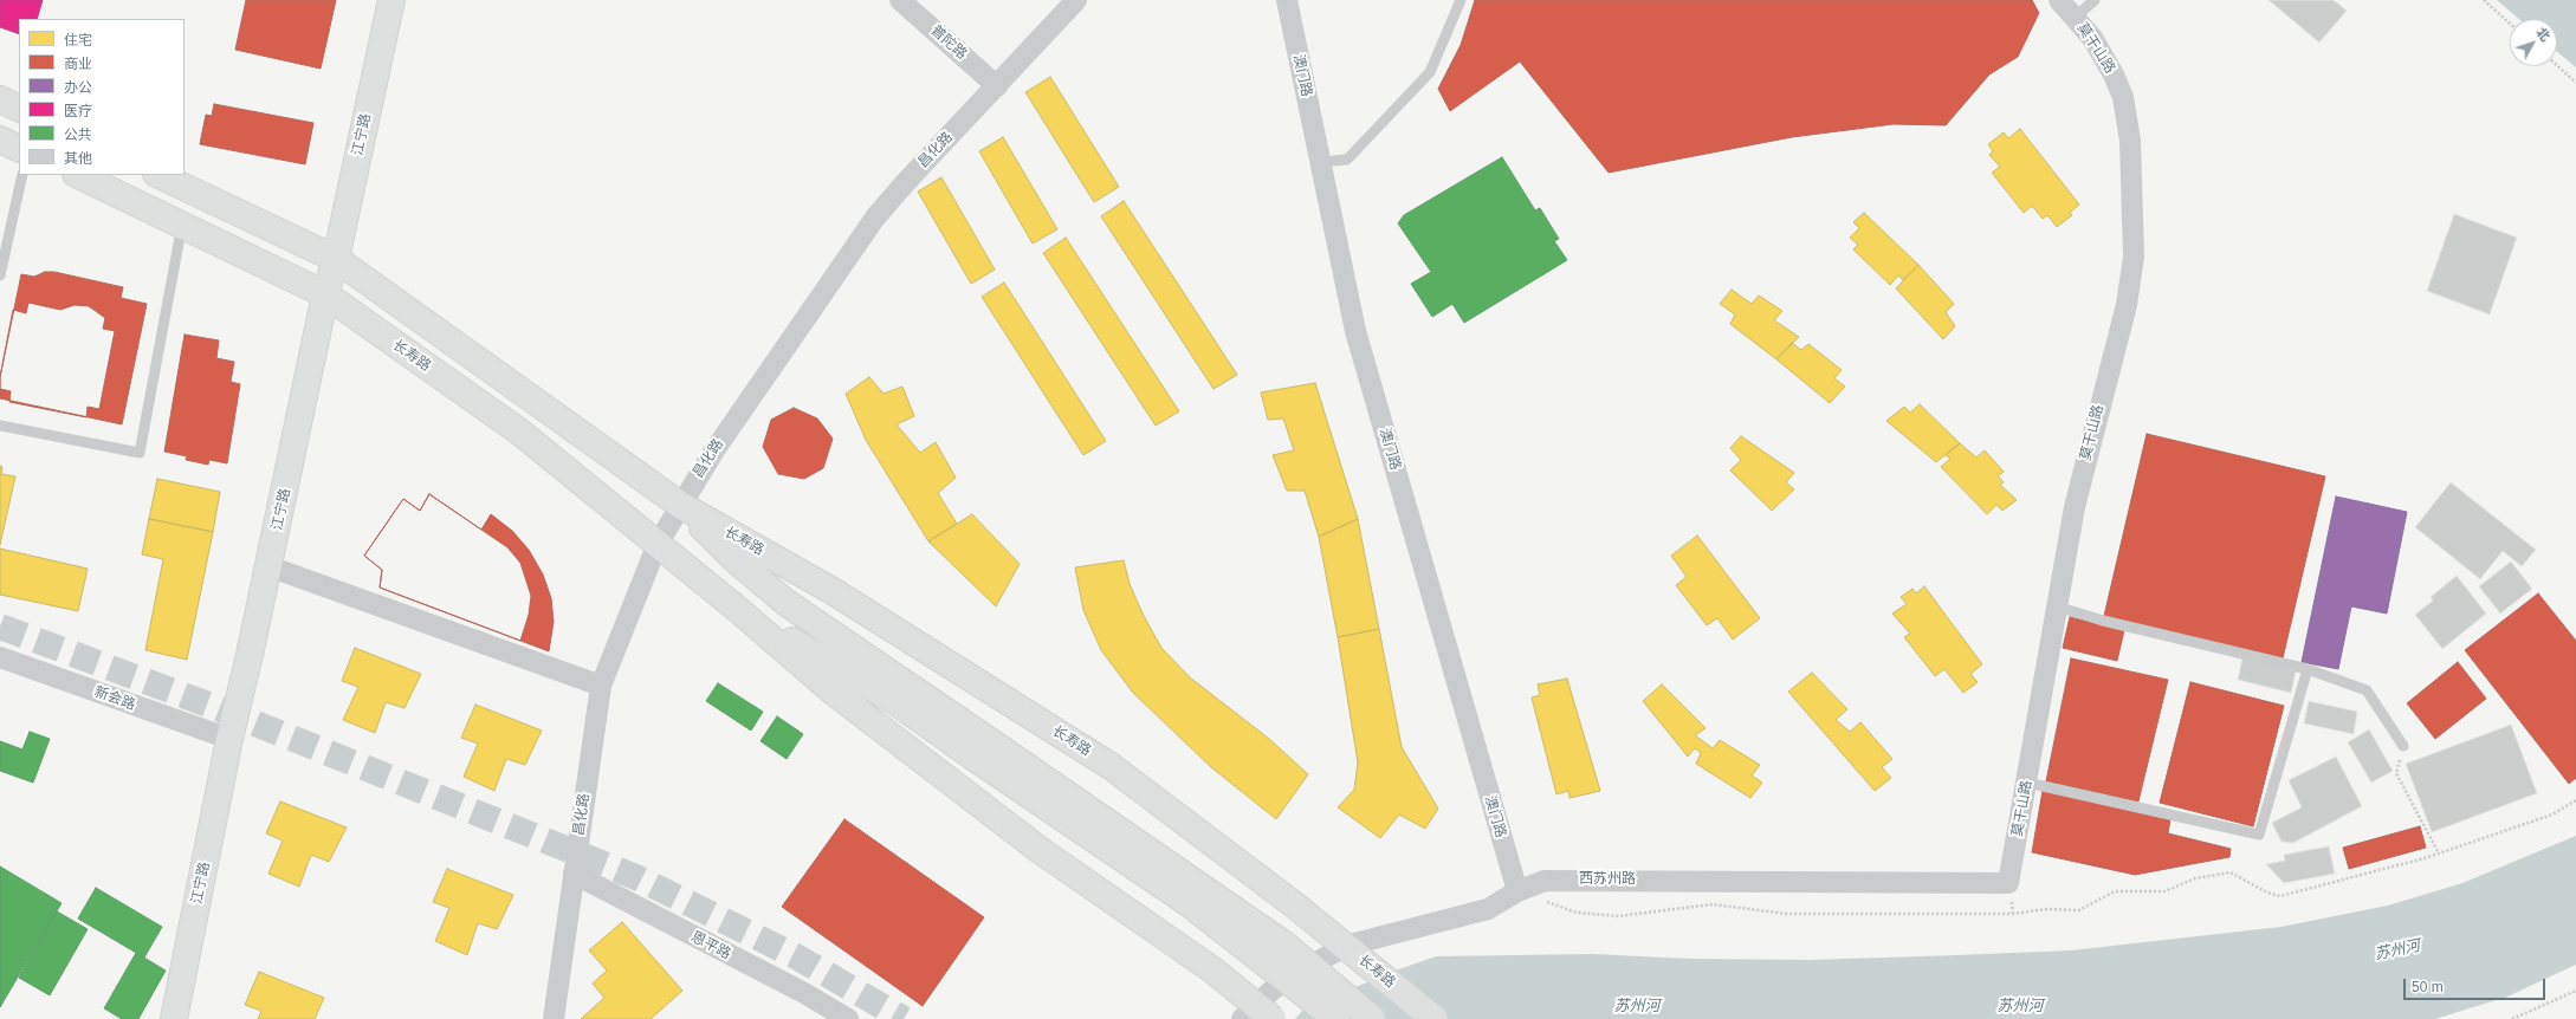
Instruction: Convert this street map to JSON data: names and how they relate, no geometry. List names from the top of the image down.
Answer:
{
  "streets": {
    "main road": ["江宁路", "长寿路"],
    "street": [
      "普陀路",
      "莫干山路",
      "澳门路",
      "昌化路",
      "新会路",
      "西苏州路",
      "恩平路"
    ]
  },
  "crossings": [
    ["普陀路", "昌化路"],
    ["莫干山路", "西苏州路"],
    ["澳门路", "西苏州路"],
    ["江宁路", "长寿路"],
    ["江宁路", "新会路"],
    ["昌化路", "长寿路"],
    ["昌化路", "恩平路"]
  ],
  "water": ["苏州河"],
  "legend": [
    "住宅",
    "商业",
    "办公",
    "医疗",
    "公共",
    "其他"
  ],
  "scale_bar": "50 m",
  "north": "top right"
}
